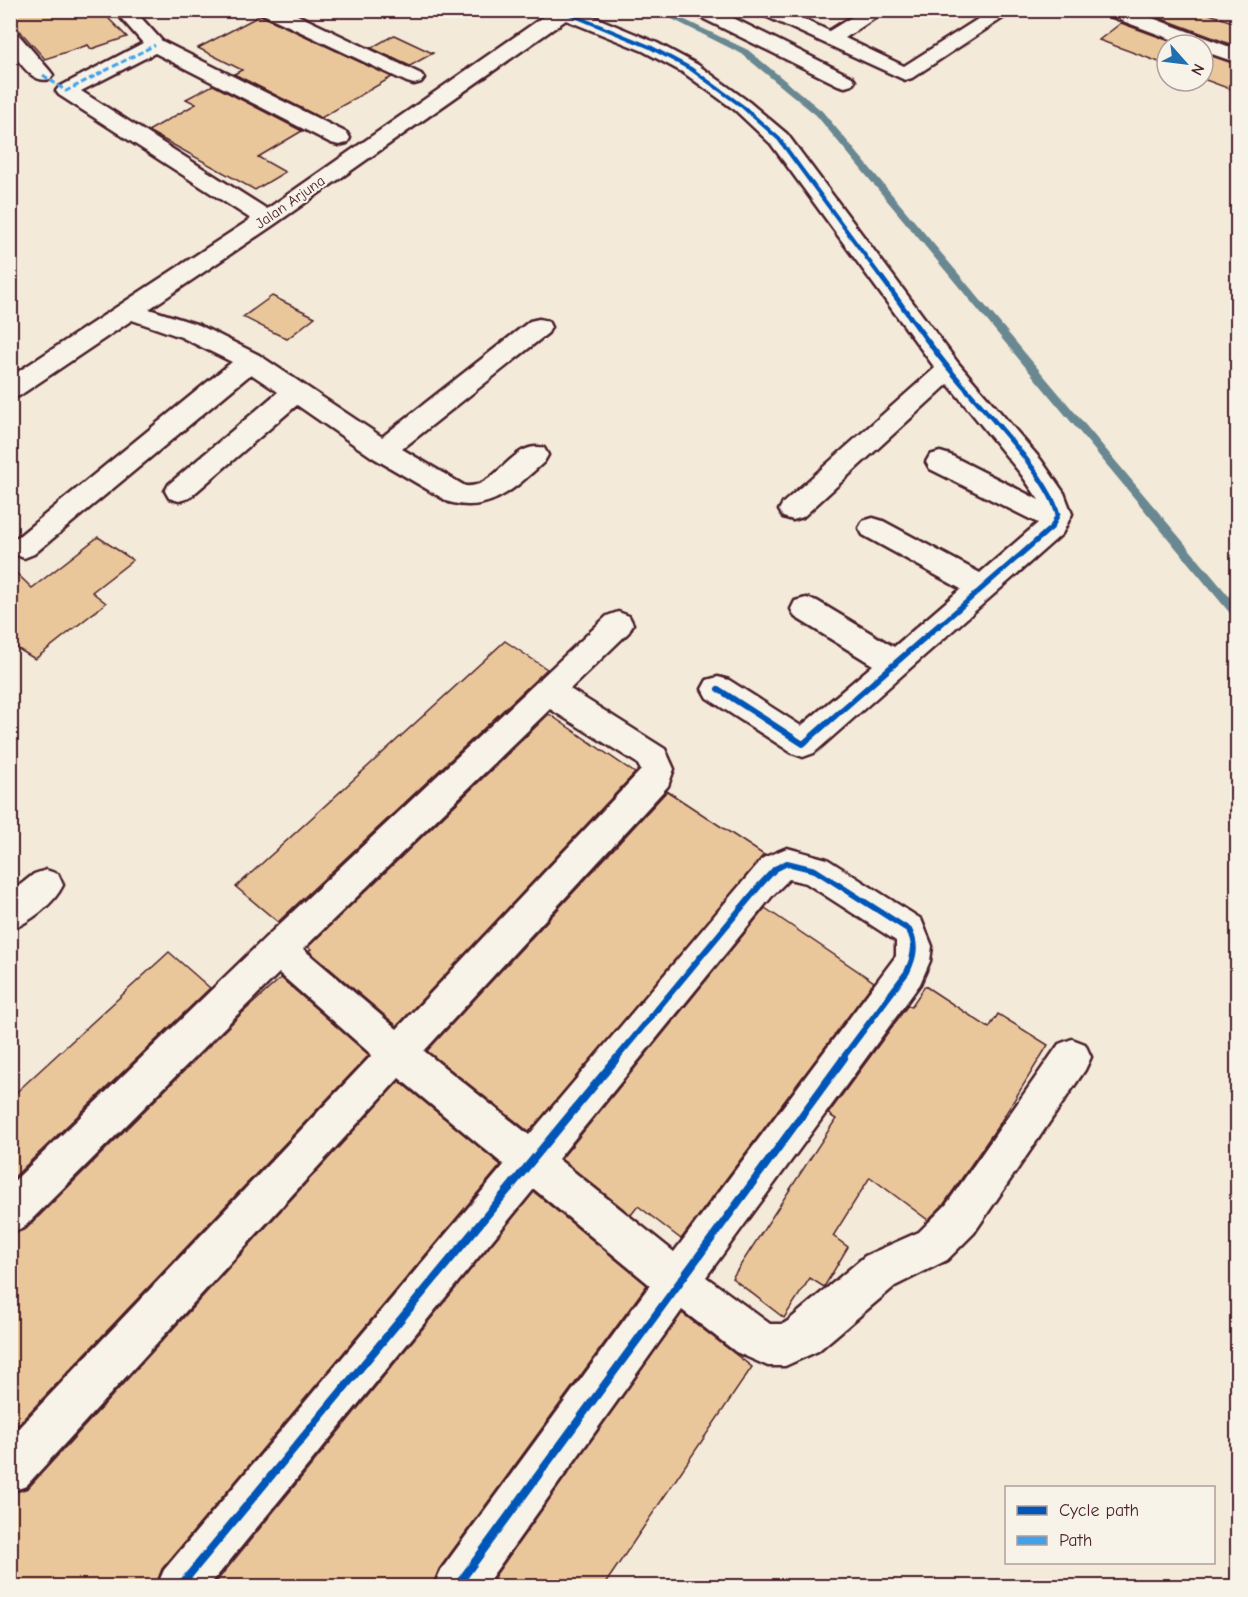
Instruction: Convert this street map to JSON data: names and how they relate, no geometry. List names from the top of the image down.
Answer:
{
  "streets": {
    "street": ["Jalan Arjuna"]
  },
  "legend": ["Cycle path", "Path"],
  "north": "bottom right"
}
